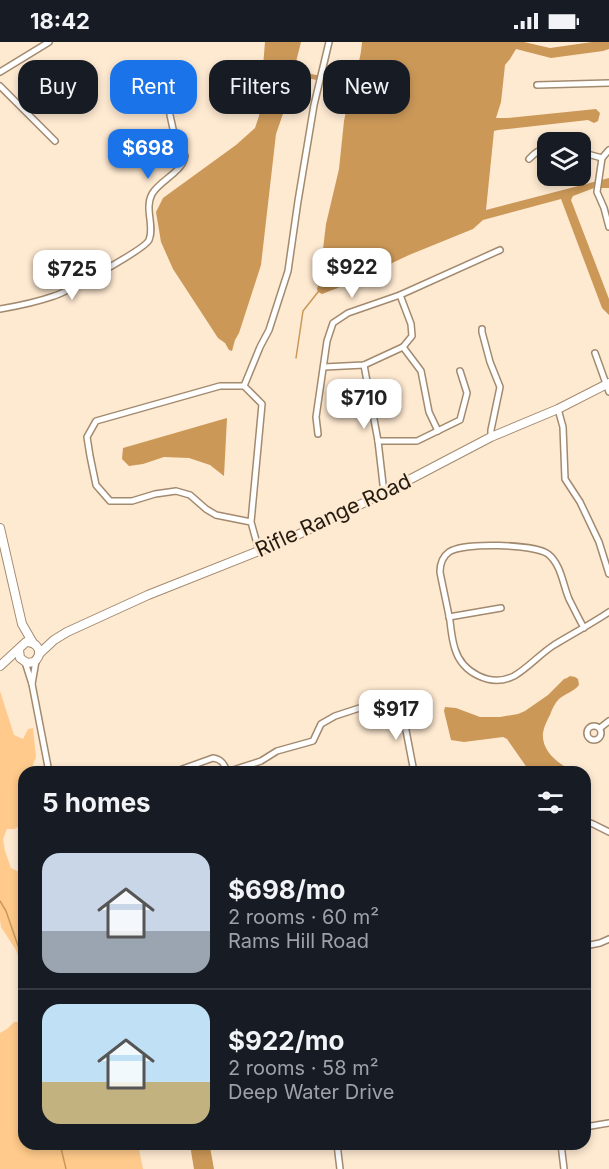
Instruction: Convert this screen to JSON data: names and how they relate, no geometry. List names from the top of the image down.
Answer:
{
  "streets": {
    "main road": ["Rifle Range Road"]
  },
  "page": {
    "status": "18:42",
    "chip": [
      "Buy",
      "Rent",
      "Filters",
      "New"
    ],
    "price": [
      "$698",
      "$922",
      "$725",
      "$710",
      "$917"
    ],
    "heading": "5 homes",
    "list": [
      {
        "name": "$698/mo",
        "note": "2 rooms · 60 m² · Rams Hill Road"
      },
      {
        "name": "$922/mo",
        "note": "2 rooms · 58 m² · Deep Water Drive"
      }
    ]
  }
}
